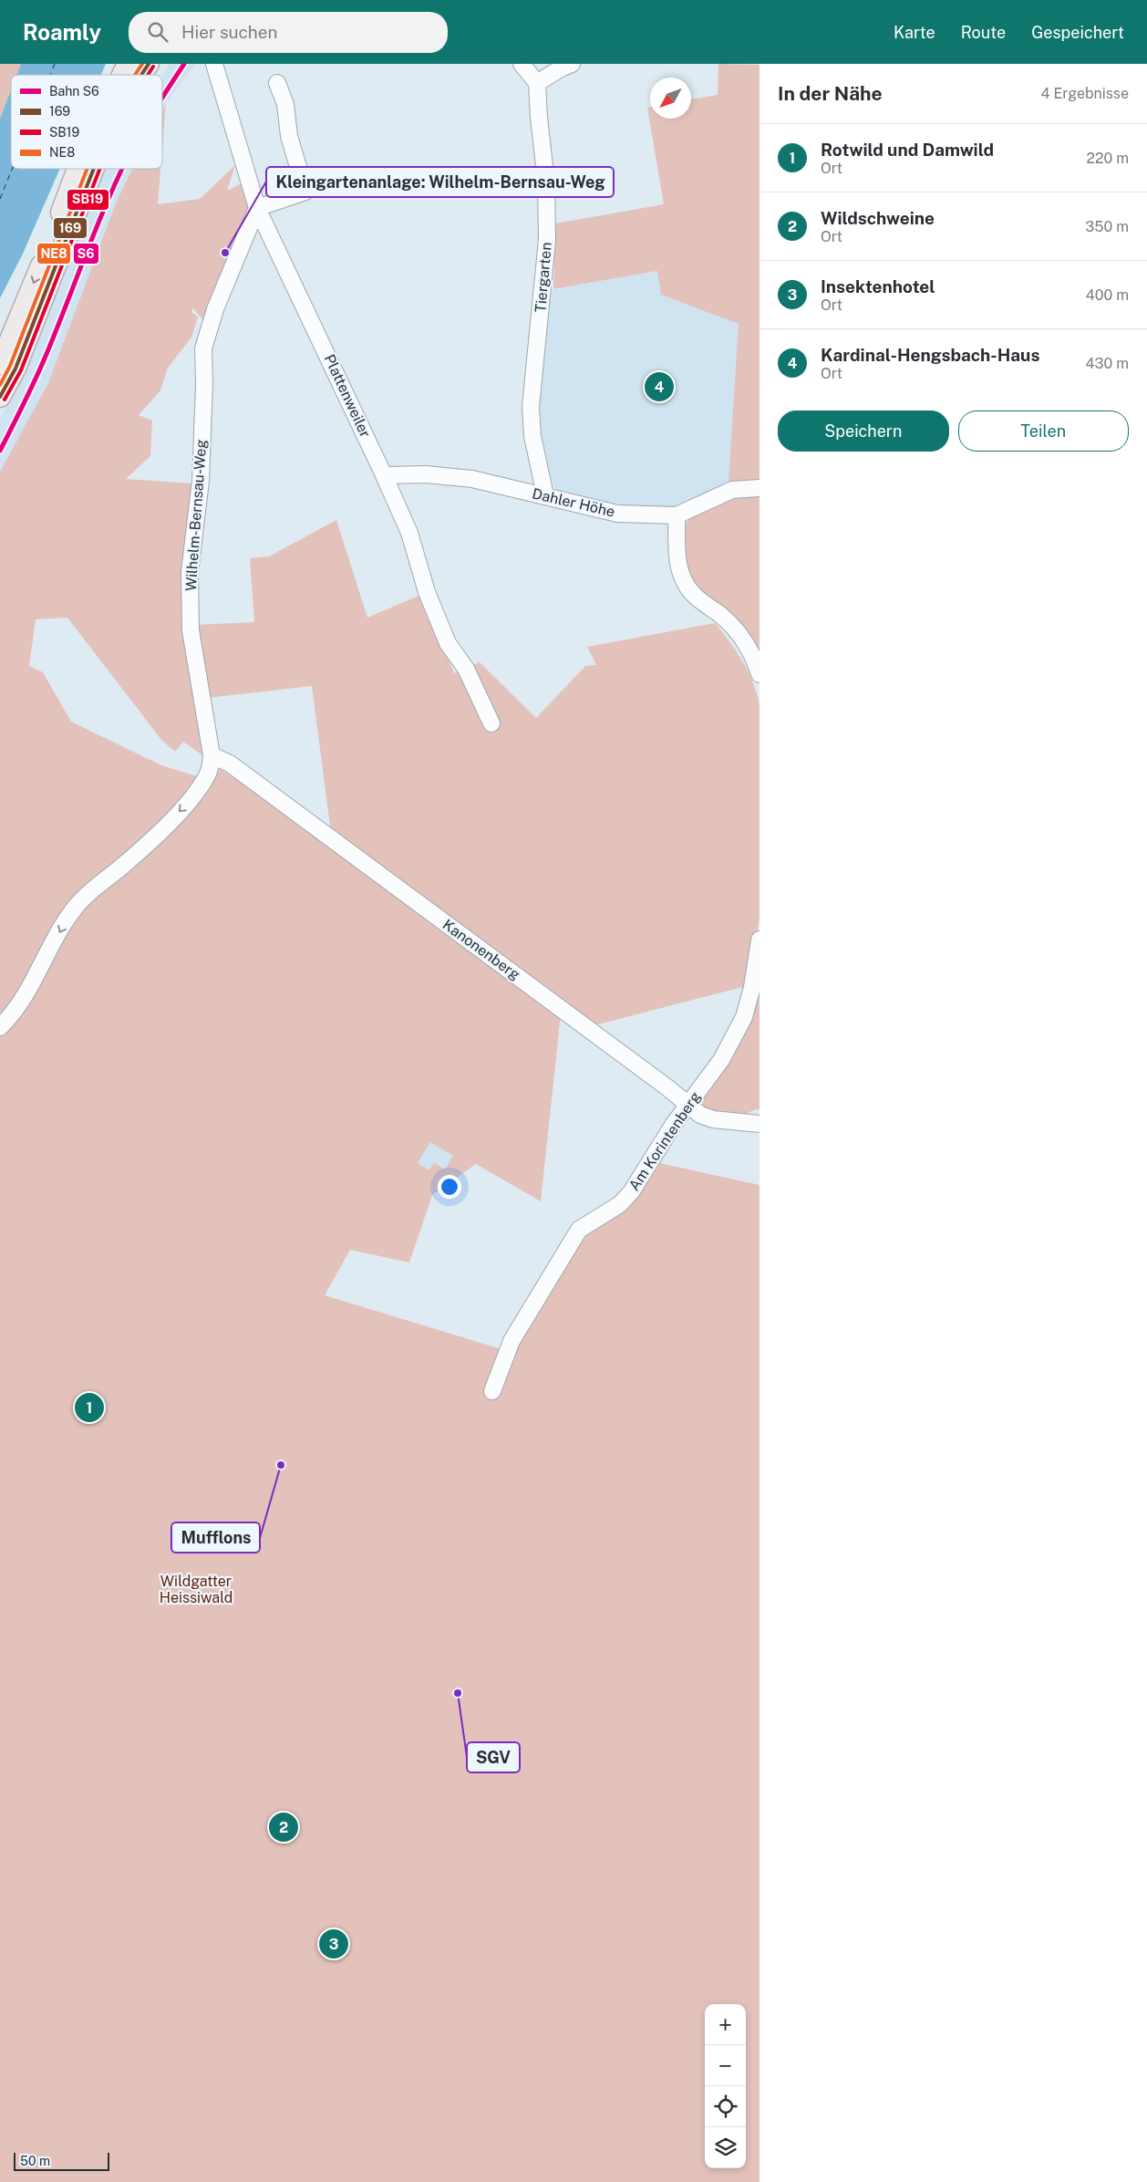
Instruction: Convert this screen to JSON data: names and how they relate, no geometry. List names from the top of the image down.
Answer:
{
  "streets": {
    "street": [
      "Tiergarten",
      "Plattenweiler",
      "Dahler Höhe",
      "Wilhelm-Bernsau-Weg",
      "Kanonenberg",
      "Am Korintenberg"
    ]
  },
  "crossings": [
    ["Tiergarten", "Dahler Höhe"],
    ["Plattenweiler", "Dahler Höhe"],
    ["Plattenweiler", "Wilhelm-Bernsau-Weg"],
    ["Wilhelm-Bernsau-Weg", "Kanonenberg"],
    ["Kanonenberg", "Am Korintenberg"]
  ],
  "one_way": ["Wilhelm-Bernsau-Weg"],
  "parks": ["Wildgatter Heissiwald"],
  "places": ["Kleingartenanlage: Wilhelm-Bernsau-Weg", "Mufflons", "SGV"],
  "lines": [
    "rail line S6",
    "transit line 169",
    "transit line NE8",
    "transit line SB19"
  ],
  "legend": [
    "Bahn S6",
    "169",
    "SB19",
    "NE8"
  ],
  "scale_bar": "50 m",
  "north": "bottom left",
  "page": {
    "header": "Roamly",
    "search": "Hier suchen",
    "nav": ["Karte", "Route", "Gespeichert"],
    "heading": ["In der Nähe", "4 Ergebnisse"],
    "list": [
      {
        "mark": "1",
        "name": "Rotwild und Damwild",
        "note": "Ort",
        "value": "220 m"
      },
      {
        "mark": "2",
        "name": "Wildschweine",
        "note": "Ort",
        "value": "350 m"
      },
      {
        "mark": "3",
        "name": "Insektenhotel",
        "note": "Ort",
        "value": "400 m"
      },
      {
        "mark": "4",
        "name": "Kardinal-Hengsbach-Haus",
        "note": "Ort",
        "value": "430 m"
      }
    ],
    "pins": [
      "4",
      "1",
      "2",
      "3"
    ],
    "buttons": ["Speichern", "Teilen"],
    "map_buttons": ["+", "−"],
    "scale": "50 m"
  }
}
